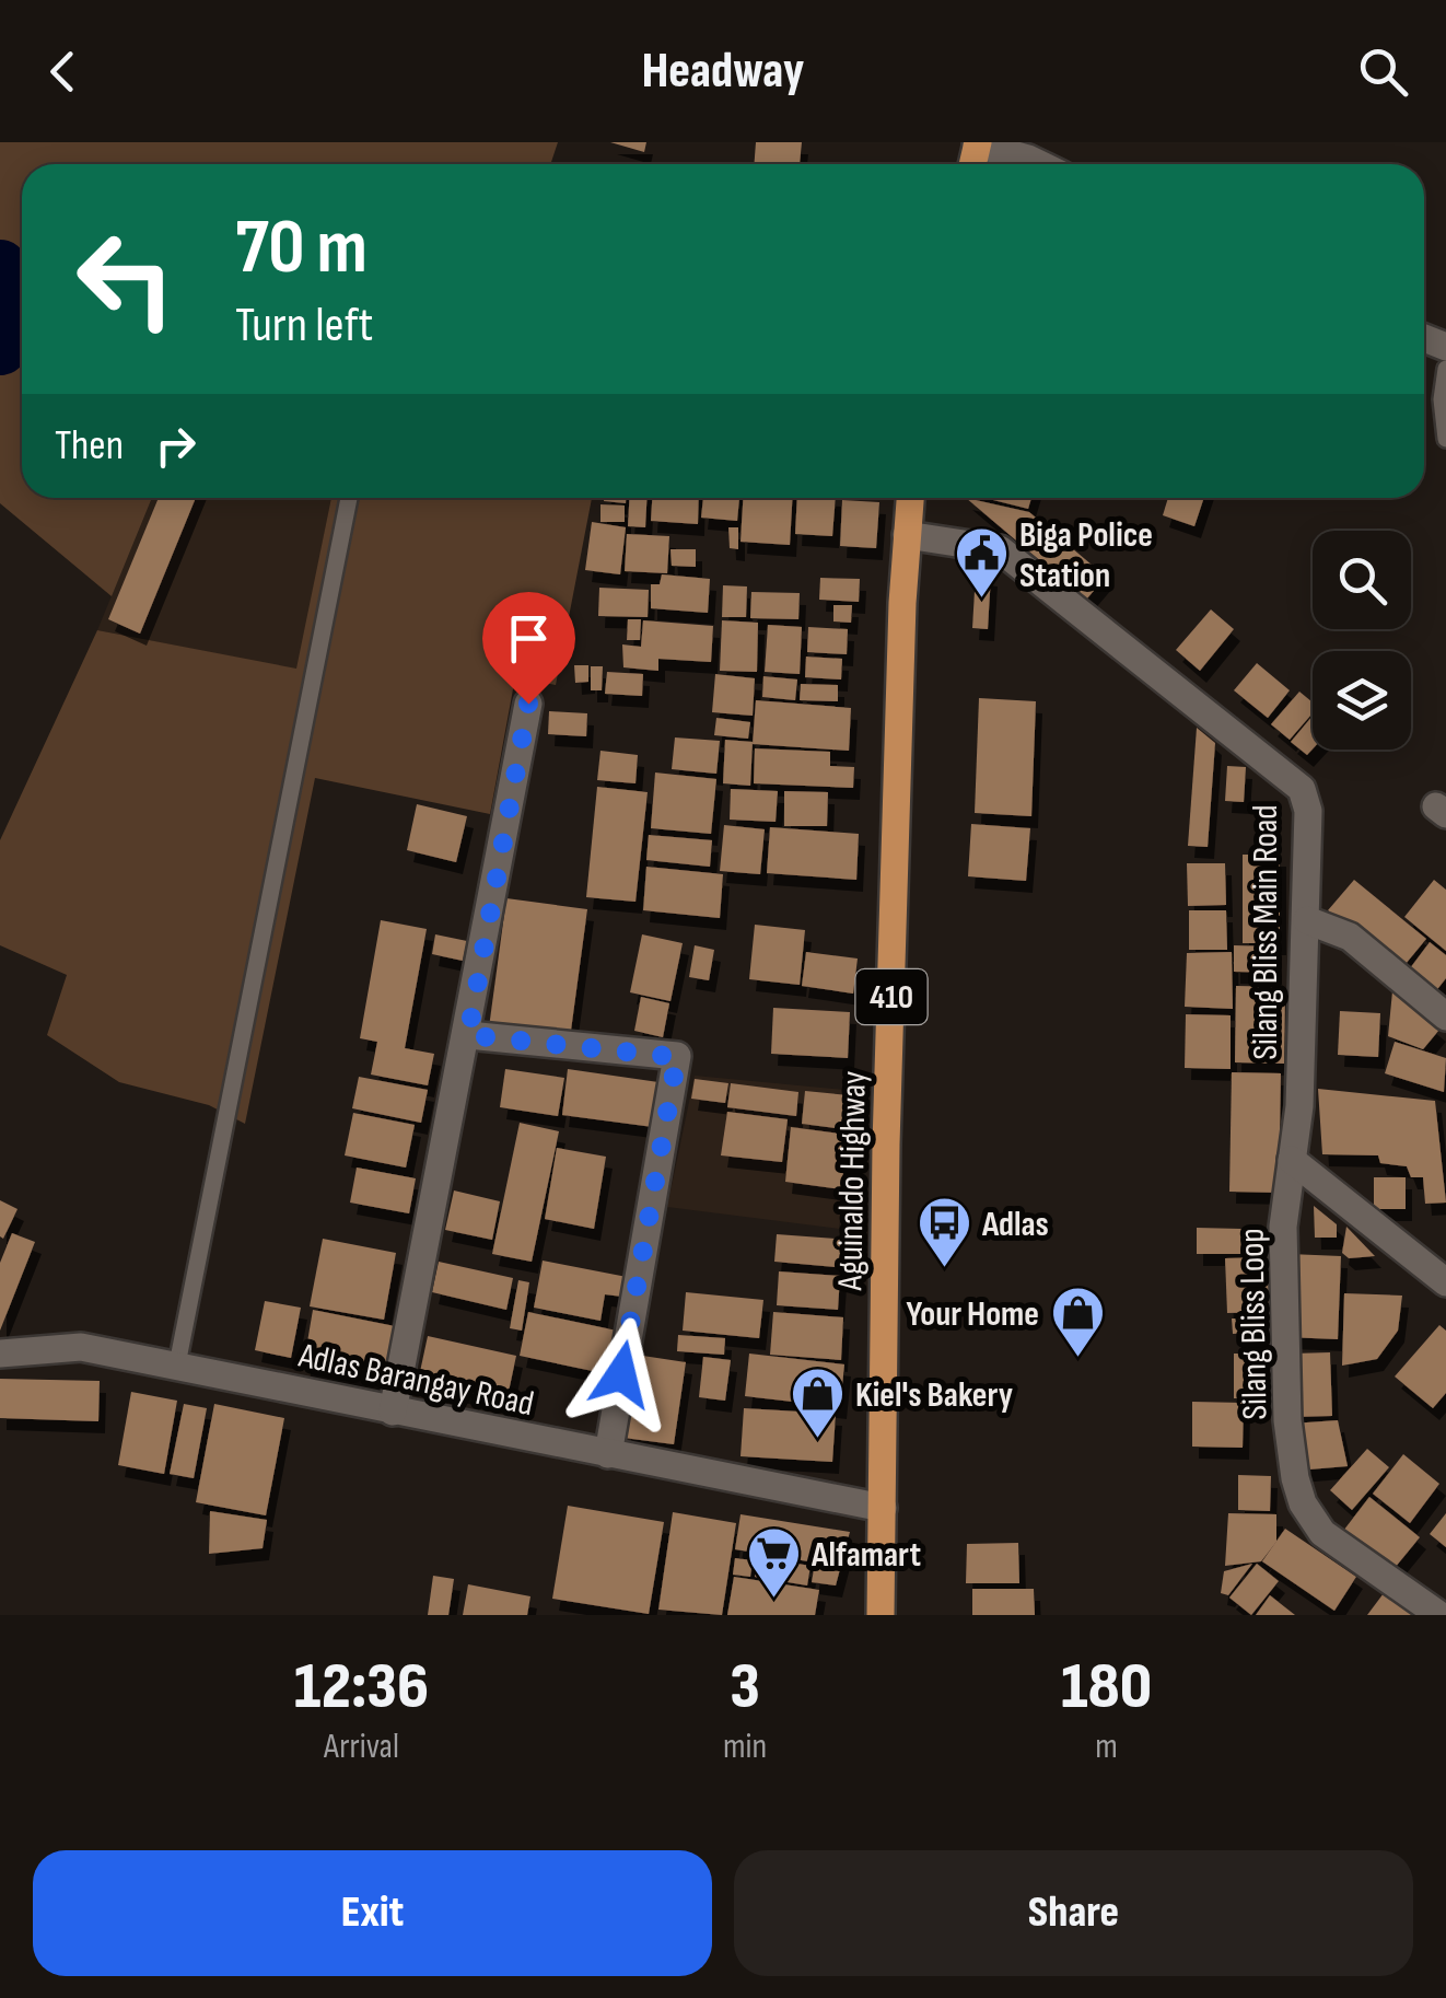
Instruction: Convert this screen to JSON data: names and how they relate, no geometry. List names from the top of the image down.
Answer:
{
  "streets": {
    "main road": ["410", "Aguinaldo Highway"],
    "street": ["Silang Bliss Main Road", "Silang Bliss Loop", "Adlas Barangay Road"]
  },
  "crossings": [
    ["Silang Bliss Main Road", "Aguinaldo Highway"],
    ["Silang Bliss Main Road", "Silang Bliss Loop"],
    ["Aguinaldo Highway", "Adlas Barangay Road"]
  ],
  "places": {
    "public building": ["Biga Police Station"],
    "bus stop": ["Adlas"],
    "shop": ["Your Home", "Kiel's Bakery"],
    "supermarket": ["Alfamart"]
  },
  "page": {
    "header": "Headway",
    "turn": ["70 m", "Turn left"],
    "then": "Then",
    "eta": [
      "12:36",
      "Arrival",
      "3",
      "min",
      "180",
      "m"
    ],
    "buttons": ["Exit", "Share"]
  }
}
